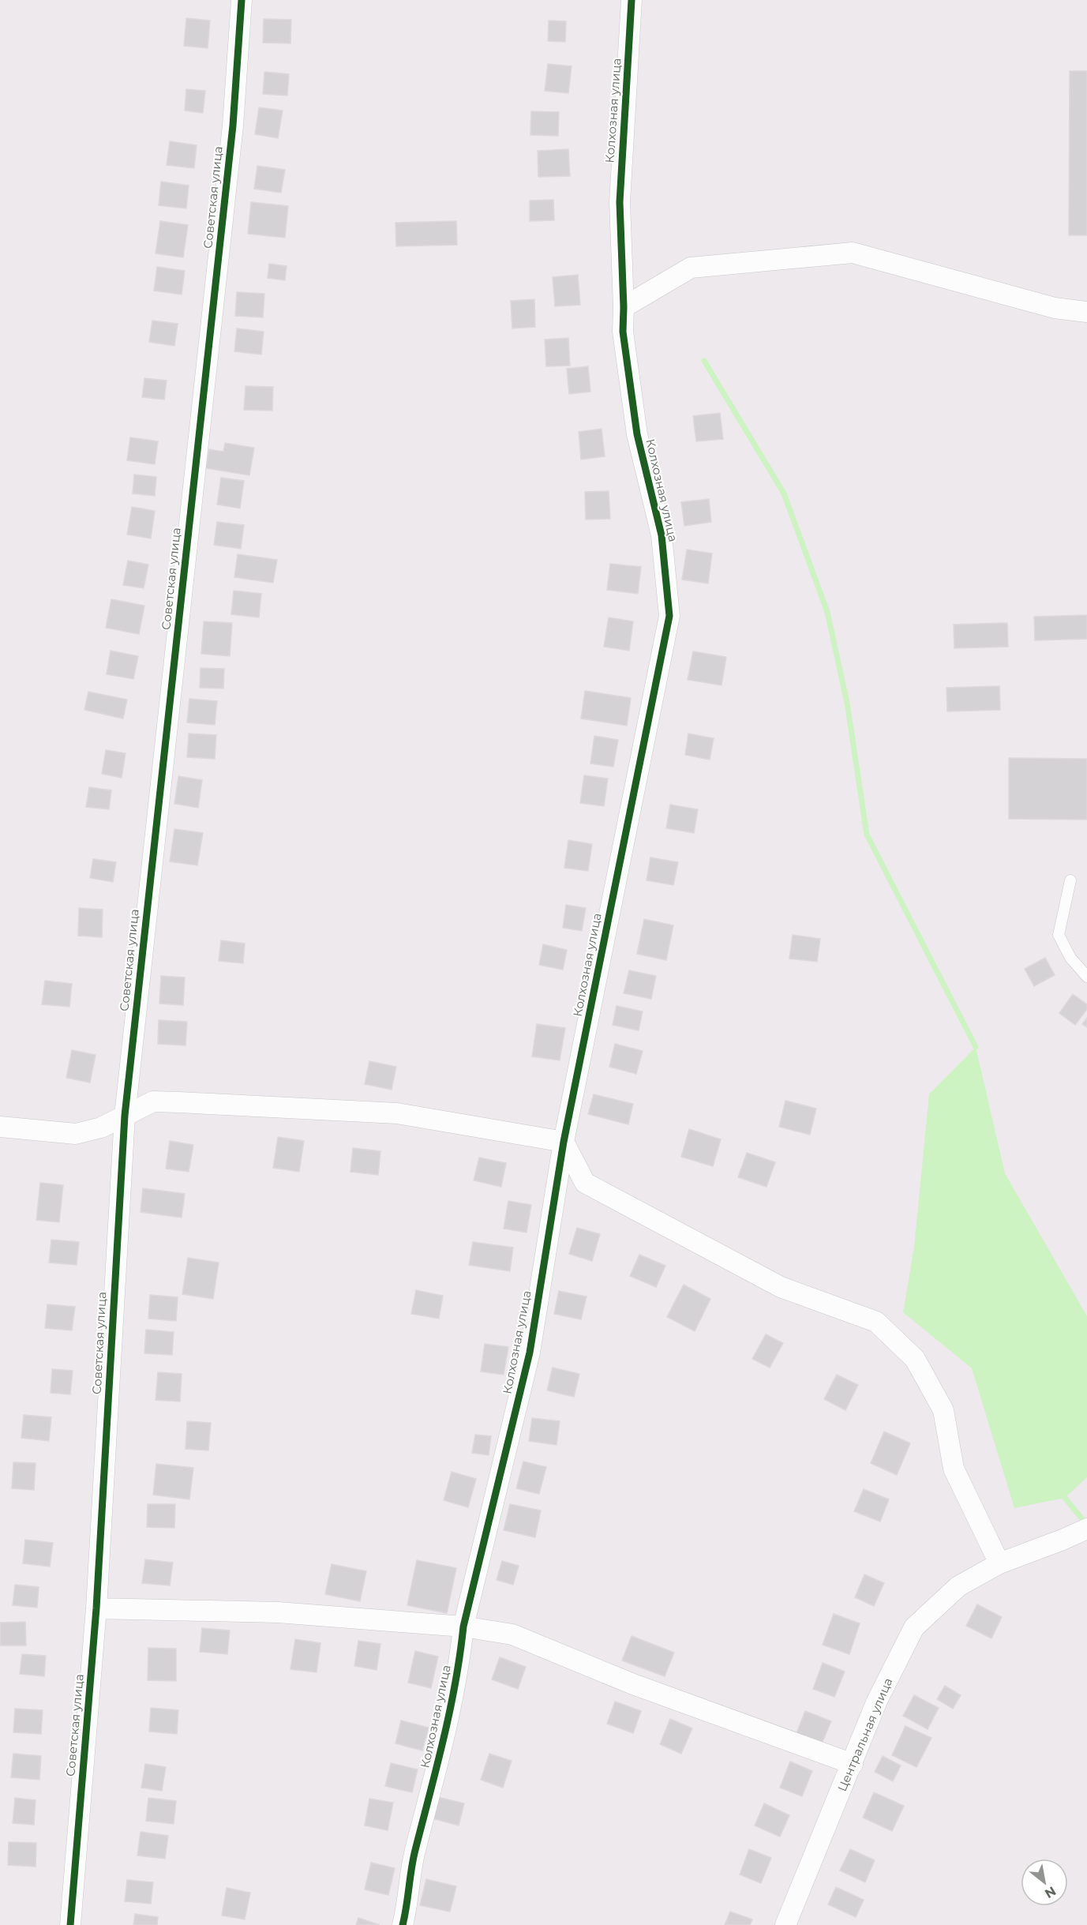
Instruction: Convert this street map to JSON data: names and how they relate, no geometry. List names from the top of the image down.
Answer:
{
  "streets": {
    "street": ["Колхозная улица", "Советская улица", "Центральная улица"]
  },
  "north": "bottom right"
}
